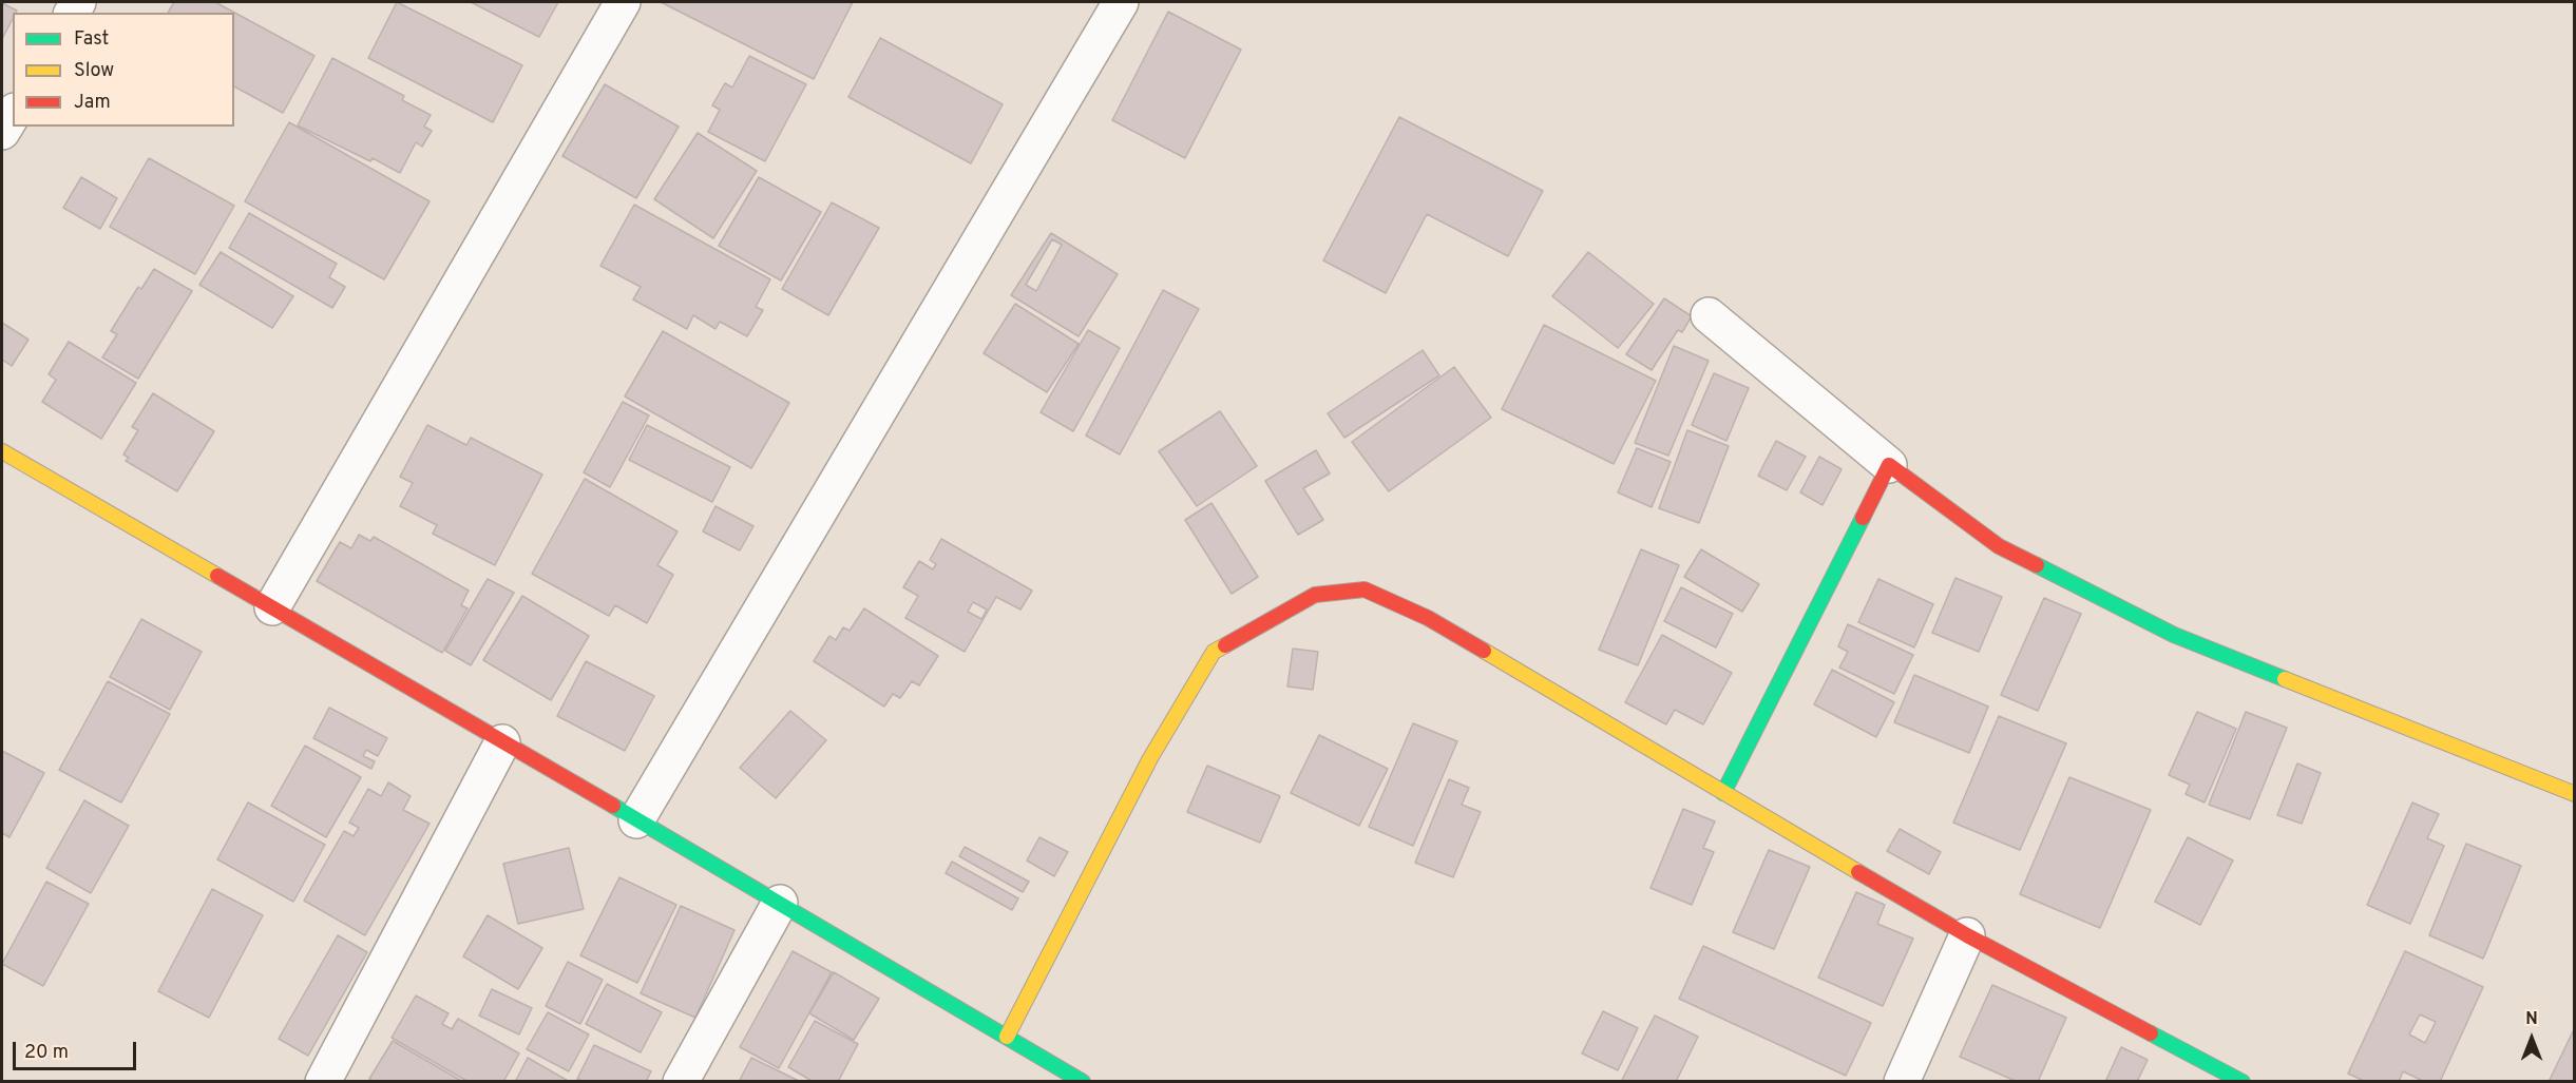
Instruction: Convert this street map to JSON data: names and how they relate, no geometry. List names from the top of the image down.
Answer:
{
  "legend": ["Fast", "Slow", "Jam"],
  "scale_bar": "20 m",
  "north": "top"
}
